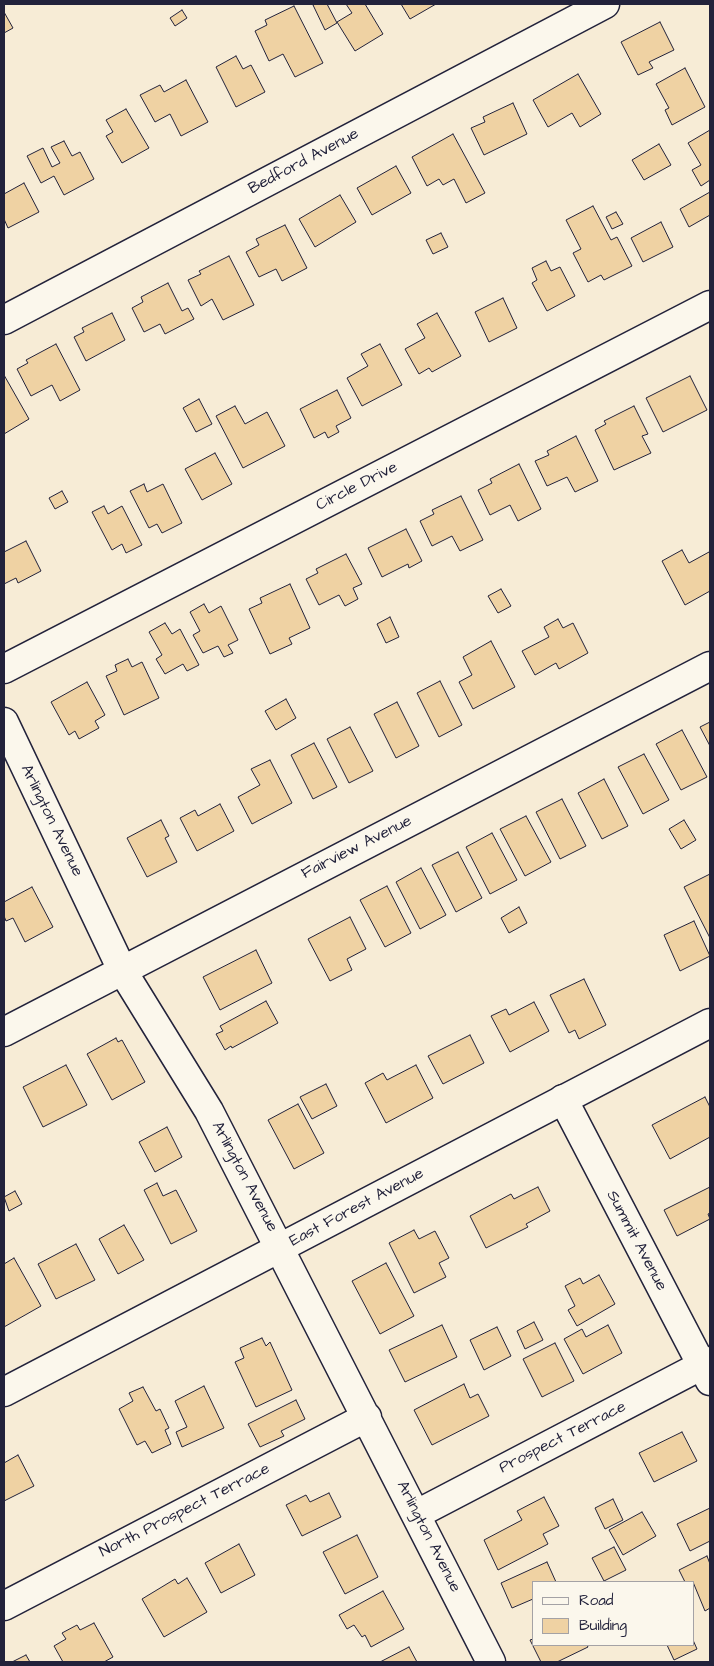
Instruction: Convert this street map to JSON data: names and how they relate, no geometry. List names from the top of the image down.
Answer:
{
  "streets": {
    "street": [
      "Bedford Avenue",
      "Circle Drive",
      "Arlington Avenue",
      "Fairview Avenue",
      "East Forest Avenue",
      "Summit Avenue",
      "Prospect Terrace",
      "North Prospect Terrace"
    ]
  },
  "crossings": [
    ["Arlington Avenue", "Fairview Avenue"],
    ["Arlington Avenue", "East Forest Avenue"],
    ["Arlington Avenue", "Prospect Terrace"],
    ["Arlington Avenue", "North Prospect Terrace"],
    ["East Forest Avenue", "Summit Avenue"],
    ["Summit Avenue", "Prospect Terrace"]
  ],
  "legend": ["Road", "Building"]
}
